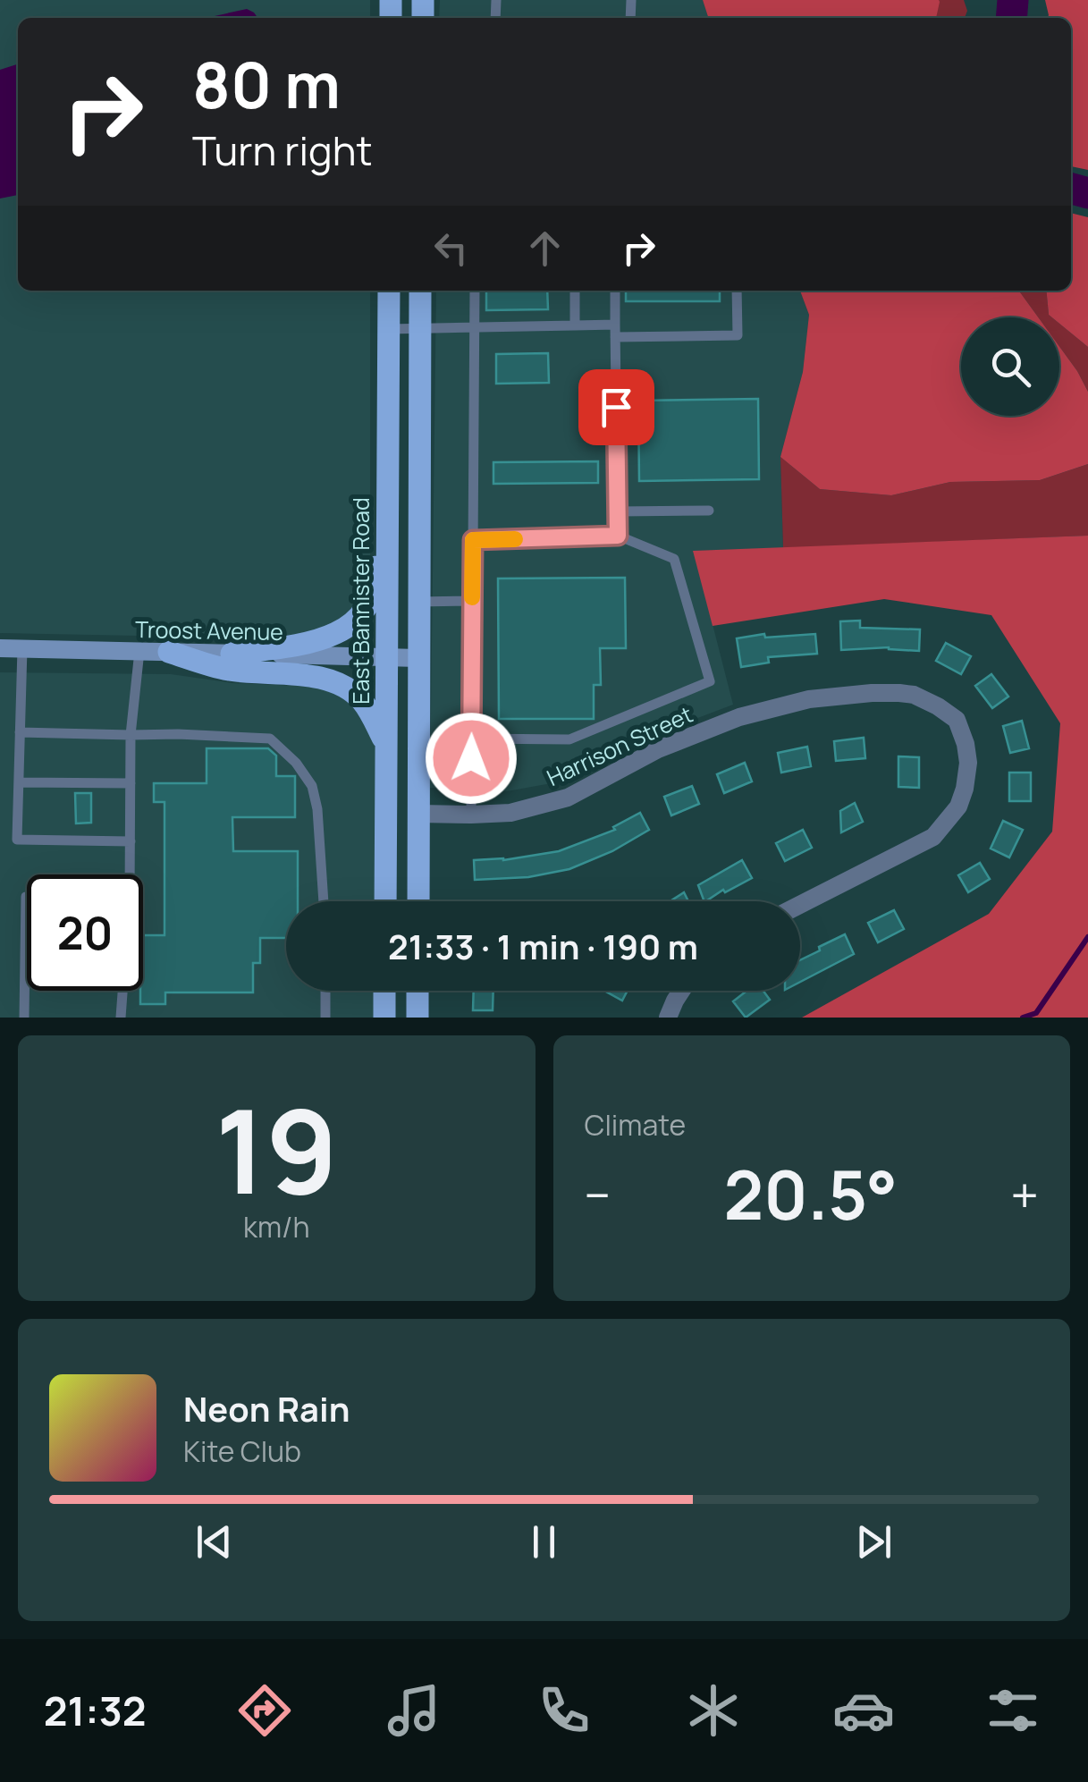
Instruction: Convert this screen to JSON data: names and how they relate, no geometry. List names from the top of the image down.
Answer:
{
  "streets": {
    "main road": ["East Bannister Road", "Troost Avenue"],
    "street": ["Harrison Street"]
  },
  "crossings": [
    ["East Bannister Road", "Troost Avenue"]
  ],
  "page": {
    "turn": ["80 m", "Turn right"],
    "limit": "20",
    "trip": "21:33 · 1 min · 190 m",
    "tile": [
      ["19", "km/h"],
      "Climate"
    ],
    "heat": ["−", "20.5°", "+"],
    "song": ["Neon Rain", "Kite Club"],
    "tabs": "21:32"
  }
}
